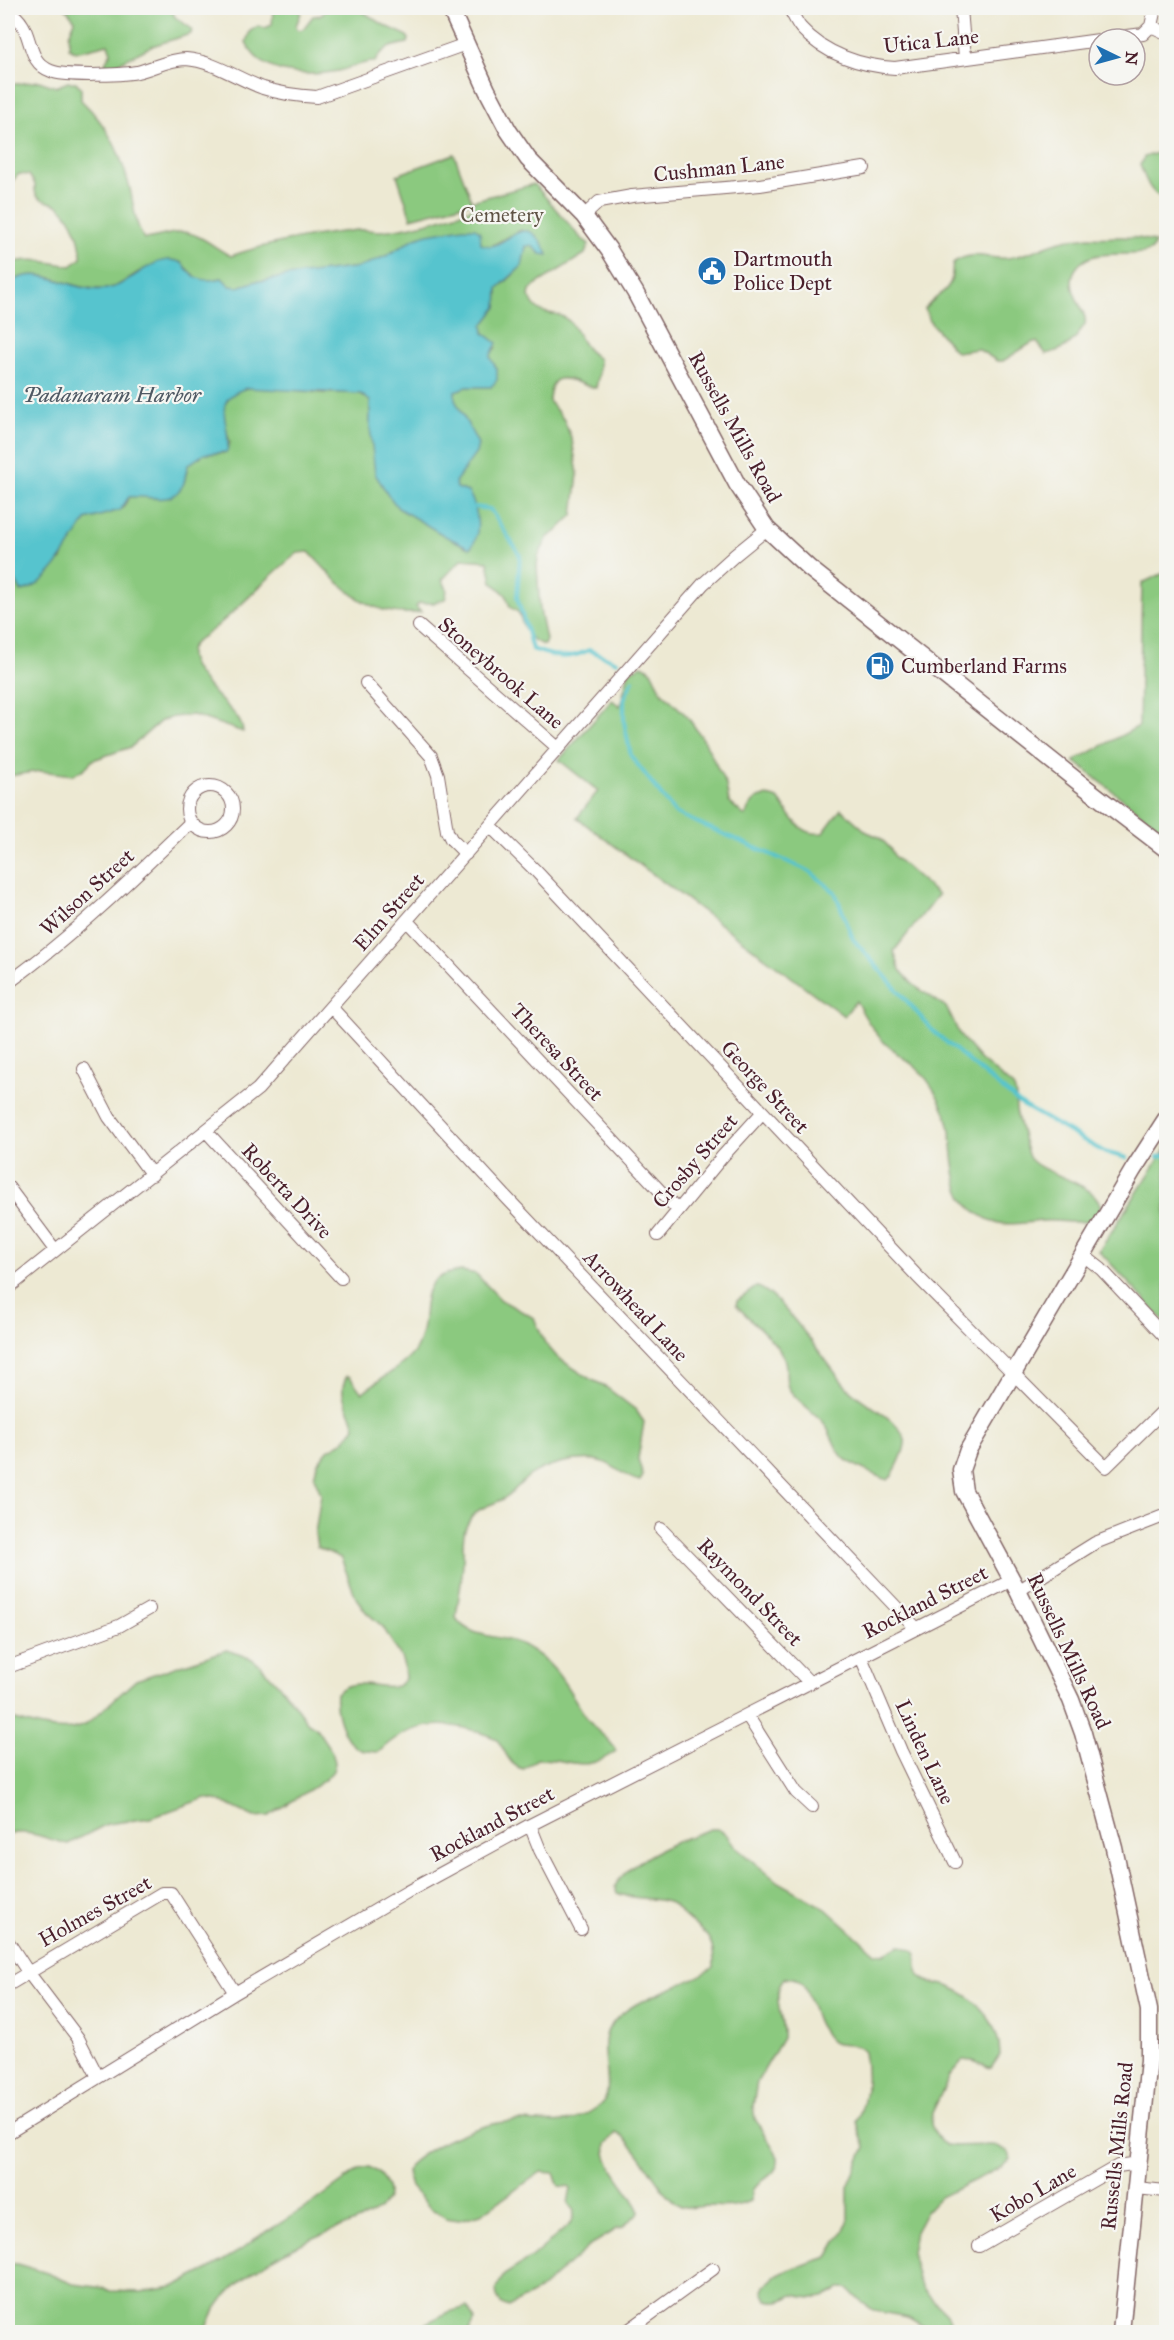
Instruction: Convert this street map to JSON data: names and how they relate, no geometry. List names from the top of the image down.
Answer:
{
  "streets": {
    "main road": ["Russells Mills Road"],
    "street": [
      "Utica Lane",
      "Cushman Lane",
      "Stoneybrook Lane",
      "Wilson Street",
      "Elm Street",
      "Theresa Street",
      "George Street",
      "Crosby Street",
      "Roberta Drive",
      "Arrowhead Lane",
      "Raymond Street",
      "Rockland Street",
      "Linden Lane",
      "Holmes Street",
      "Kobo Lane"
    ]
  },
  "crossings": [
    ["Cushman Lane", "Russells Mills Road"],
    ["Russells Mills Road", "Elm Street"],
    ["Russells Mills Road", "George Street"],
    ["Russells Mills Road", "Rockland Street"],
    ["Russells Mills Road", "Kobo Lane"],
    ["Stoneybrook Lane", "Elm Street"],
    ["Elm Street", "Theresa Street"],
    ["Elm Street", "George Street"],
    ["Elm Street", "Roberta Drive"],
    ["Elm Street", "Arrowhead Lane"],
    ["Theresa Street", "Crosby Street"],
    ["George Street", "Crosby Street"],
    ["Arrowhead Lane", "Rockland Street"],
    ["Raymond Street", "Rockland Street"],
    ["Rockland Street", "Linden Lane"],
    ["Rockland Street", "Holmes Street"]
  ],
  "water": ["Padanaram Harbor"],
  "parks": ["Cemetery"],
  "places": {
    "public building": ["Dartmouth Police Dept"],
    "fuel station": ["Cumberland Farms"]
  },
  "north": "right"
}
